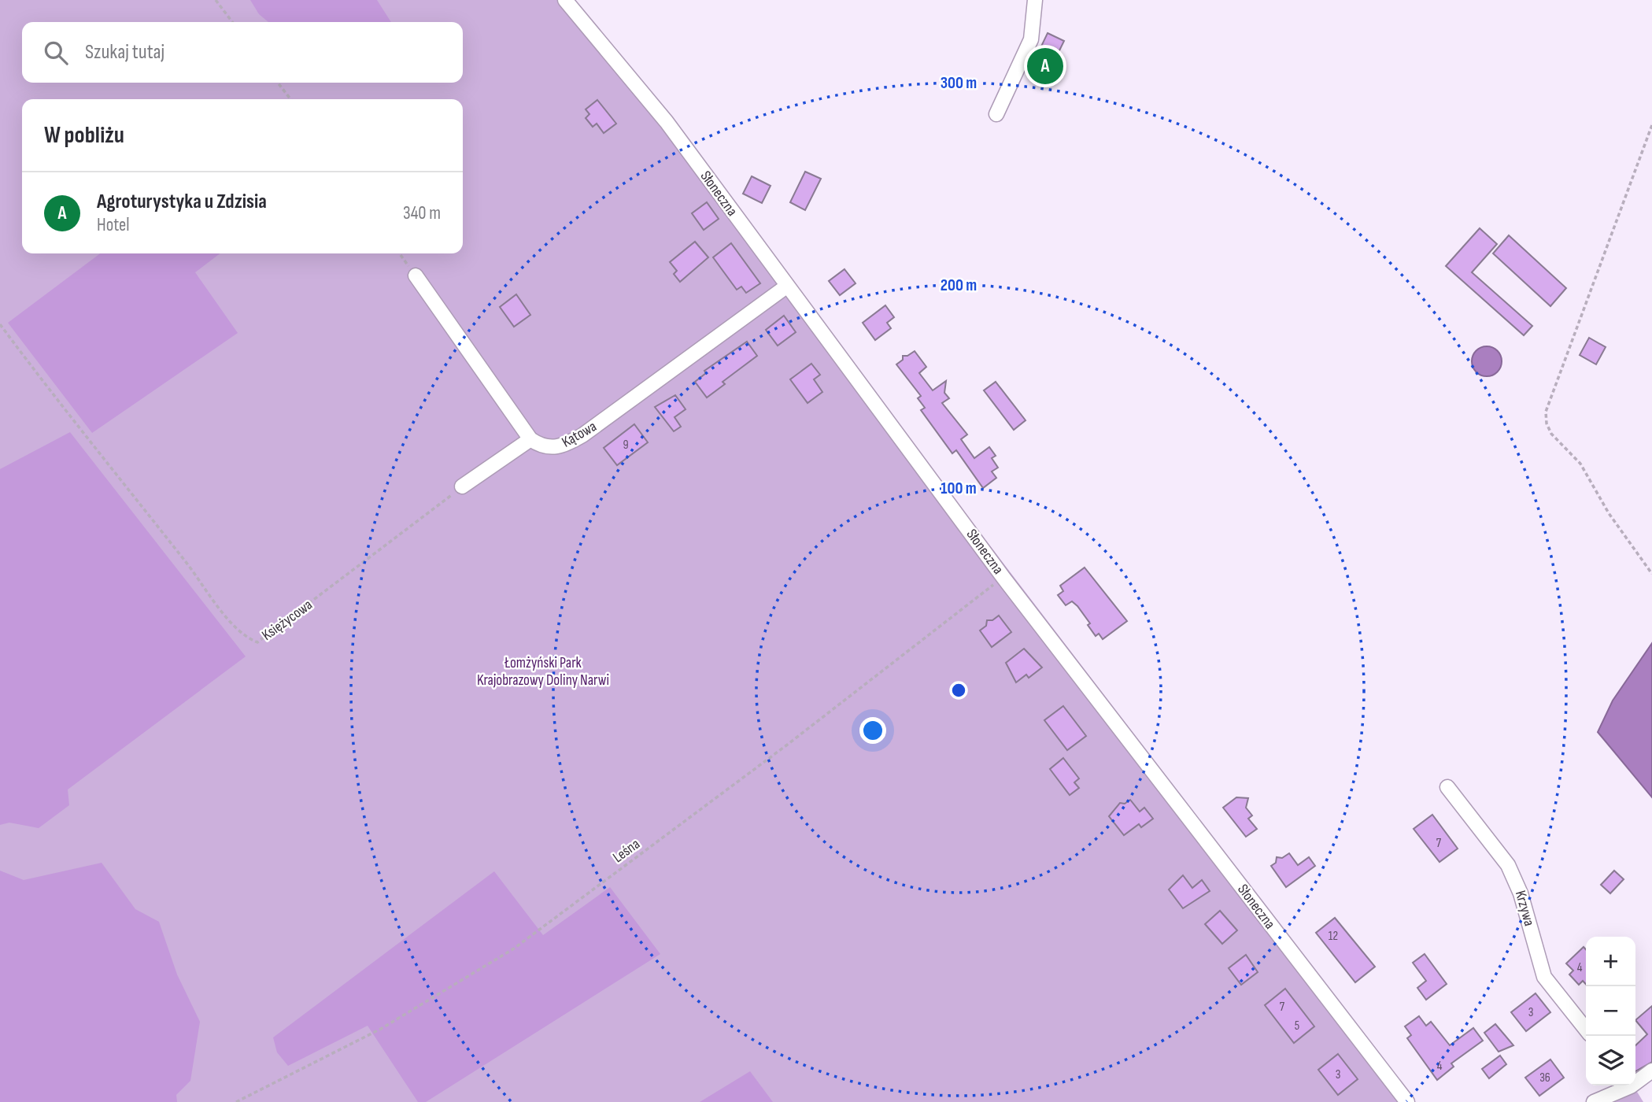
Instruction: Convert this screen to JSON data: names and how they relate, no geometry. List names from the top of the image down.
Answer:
{
  "streets": {
    "street": ["Słoneczna", "Kątowa", "Krzywa"],
    "path": ["Księżycowa", "Leśna"]
  },
  "crossings": [
    ["Słoneczna", "Kątowa"],
    ["Słoneczna", "Leśna"]
  ],
  "parks": ["Łomżyński Park Krajobrazowy Doliny Narwi"],
  "house_numbers": [
    "9",
    "7",
    "12",
    "4",
    "7",
    "3",
    "5",
    "4",
    "3",
    "36"
  ],
  "page": {
    "search": "Szukaj tutaj",
    "pins": "A",
    "heading": "W pobliżu",
    "list": [
      {
        "mark": "A",
        "name": "Agroturystyka u Zdzisia",
        "note": "Hotel",
        "value": "340 m"
      }
    ],
    "map_buttons": ["+", "−"]
  },
  "rings": ["300 m", "200 m", "100 m"]
}
